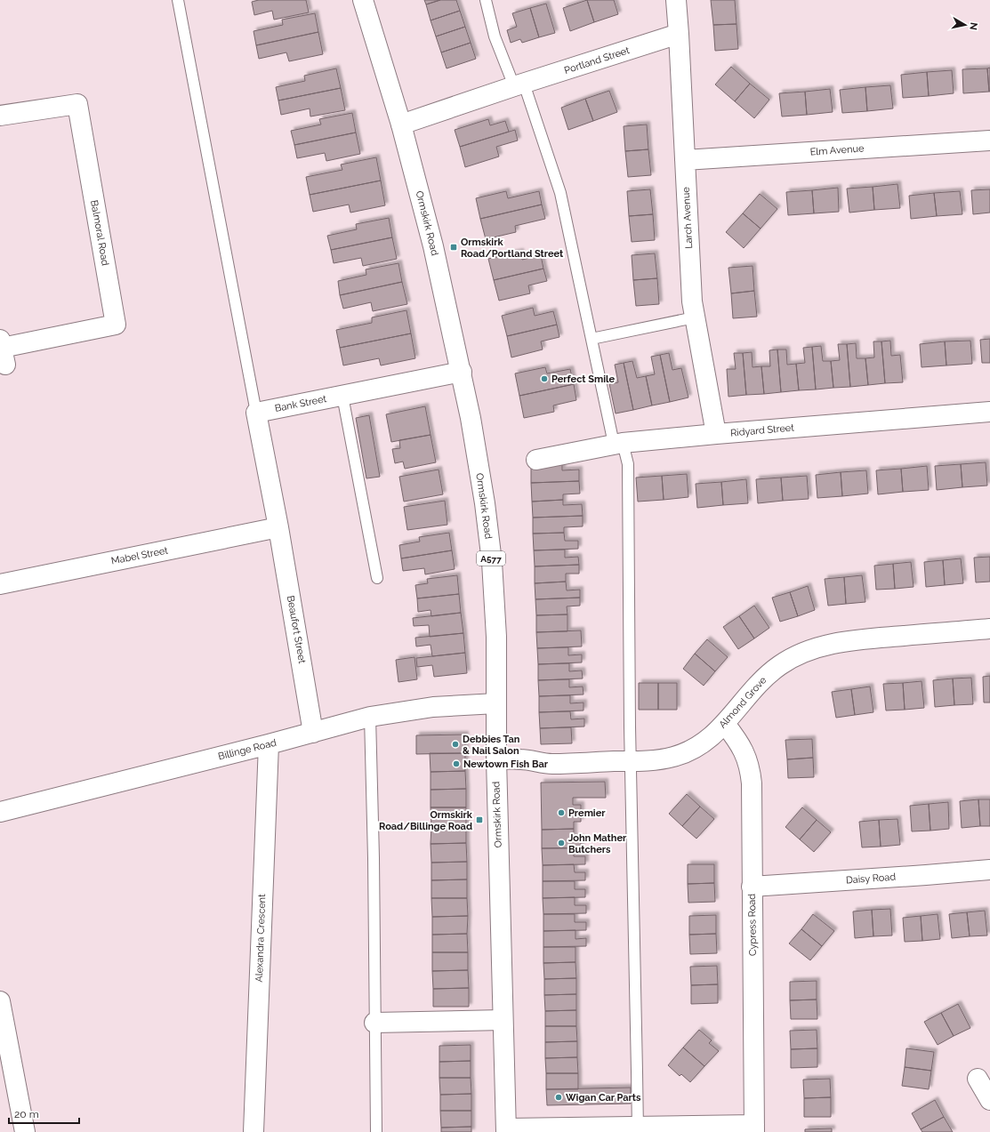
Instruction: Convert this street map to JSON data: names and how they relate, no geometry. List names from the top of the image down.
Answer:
{
  "streets": {
    "main road": [
      "Portland Street",
      "Elm Avenue",
      "Larch Avenue",
      "Ormskirk Road",
      "Balmoral Road",
      "Bank Street",
      "Ridyard Street",
      "Mabel Street",
      "A577",
      "Beaufort Street",
      "Almond Grove",
      "Billinge Road",
      "Daisy Road",
      "Cypress Road",
      "Alexandra Crescent"
    ]
  },
  "crossings": [
    ["Portland Street", "Larch Avenue"],
    ["Portland Street", "Ormskirk Road"],
    ["Elm Avenue", "Larch Avenue"],
    ["Larch Avenue", "Ridyard Street"],
    ["Ormskirk Road", "Bank Street"],
    ["Ormskirk Road", "Almond Grove"],
    ["Ormskirk Road", "Billinge Road"],
    ["Mabel Street", "Beaufort Street"],
    ["Beaufort Street", "Billinge Road"],
    ["Almond Grove", "Cypress Road"],
    ["Billinge Road", "Alexandra Crescent"],
    ["Daisy Road", "Cypress Road"]
  ],
  "places": {
    "transit": ["Ormskirk Road/Portland Street", "Ormskirk Road/Billinge Road"],
    "other": [
      "Perfect Smile",
      "Debbies Tan & Nail Salon",
      "Newtown Fish Bar",
      "Premier",
      "John Mather Butchers",
      "Wigan Car Parts"
    ]
  },
  "scale_bar": "20 m",
  "north": "right"
}
